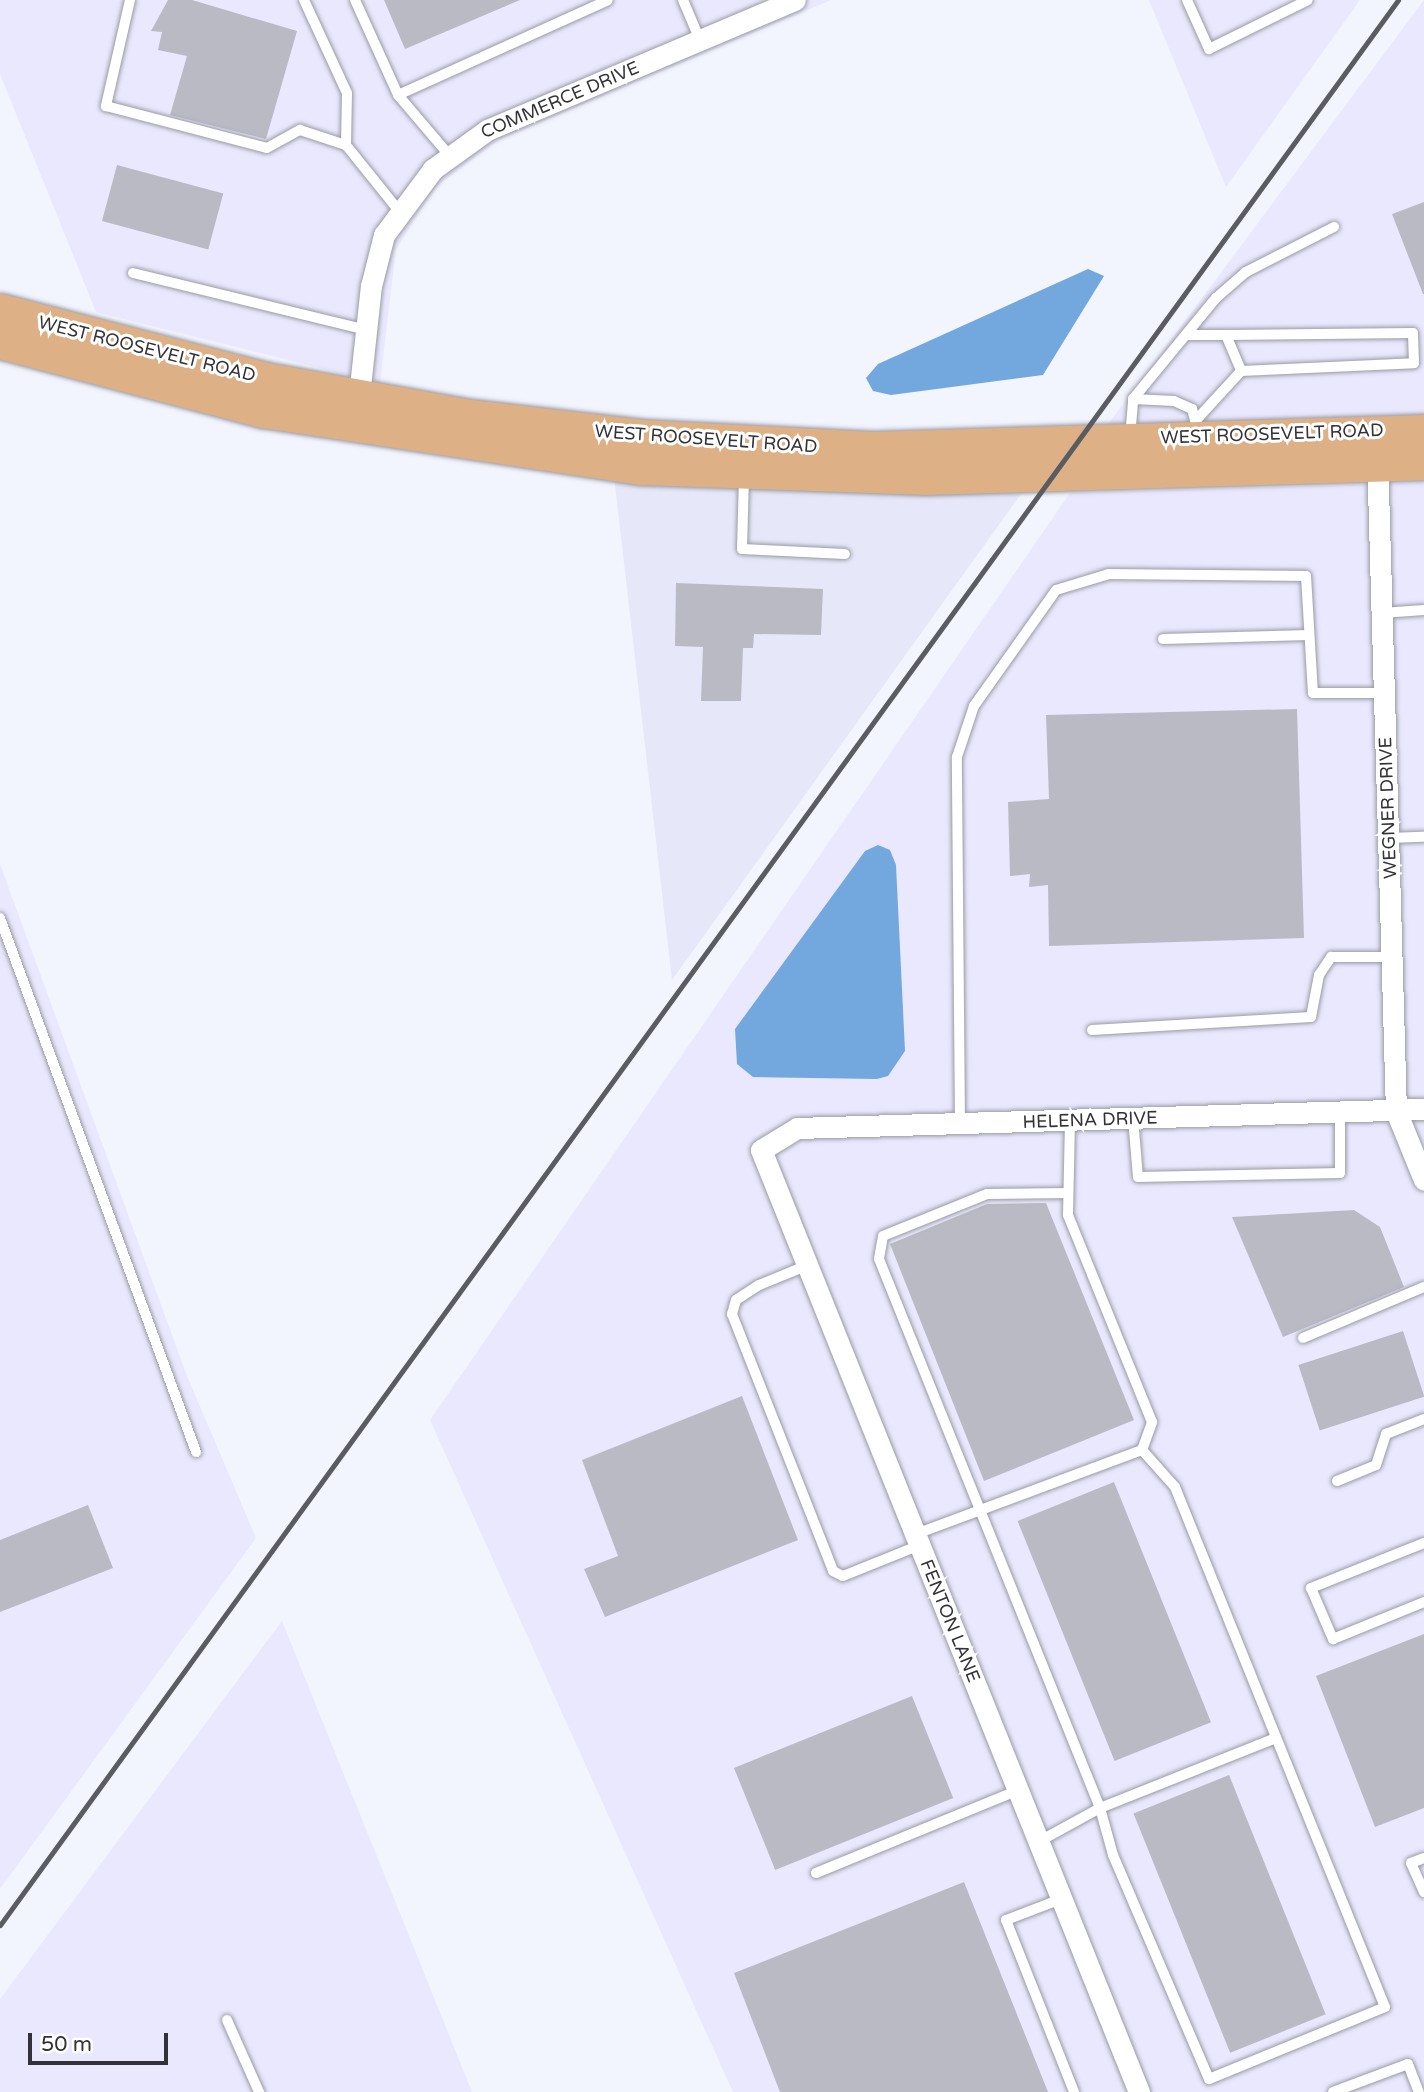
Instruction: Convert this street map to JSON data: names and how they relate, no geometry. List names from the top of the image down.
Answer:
{
  "streets": {
    "main road": ["WEST ROOSEVELT ROAD"],
    "street": [
      "COMMERCE DRIVE",
      "WEGNER DRIVE",
      "HELENA DRIVE",
      "FENTON LANE"
    ]
  },
  "crossings": [
    ["COMMERCE DRIVE", "WEST ROOSEVELT ROAD"],
    ["WEST ROOSEVELT ROAD", "WEGNER DRIVE"],
    ["WEGNER DRIVE", "HELENA DRIVE"],
    ["HELENA DRIVE", "FENTON LANE"]
  ],
  "scale_bar": "50 m"
}
